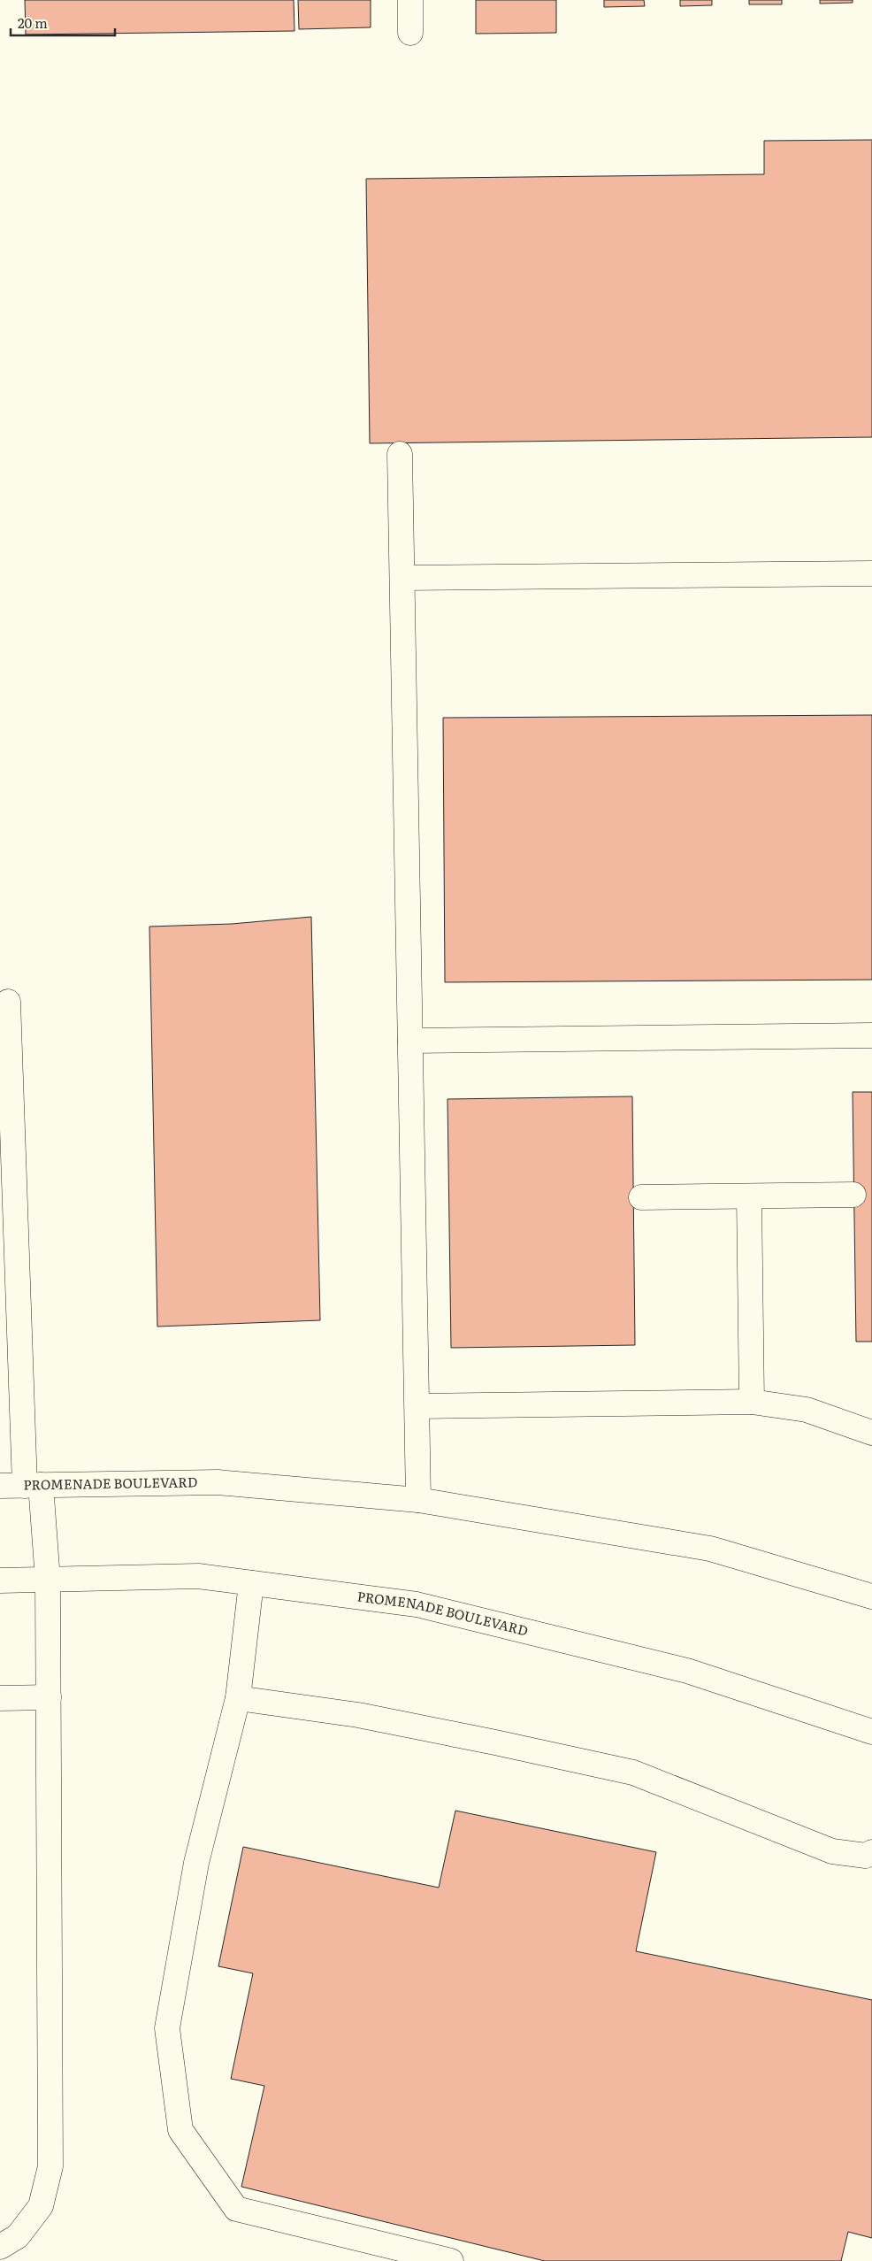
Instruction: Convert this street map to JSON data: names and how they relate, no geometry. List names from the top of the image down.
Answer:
{
  "streets": {
    "street": ["PROMENADE BOULEVARD"]
  },
  "scale_bar": "20 m"
}
